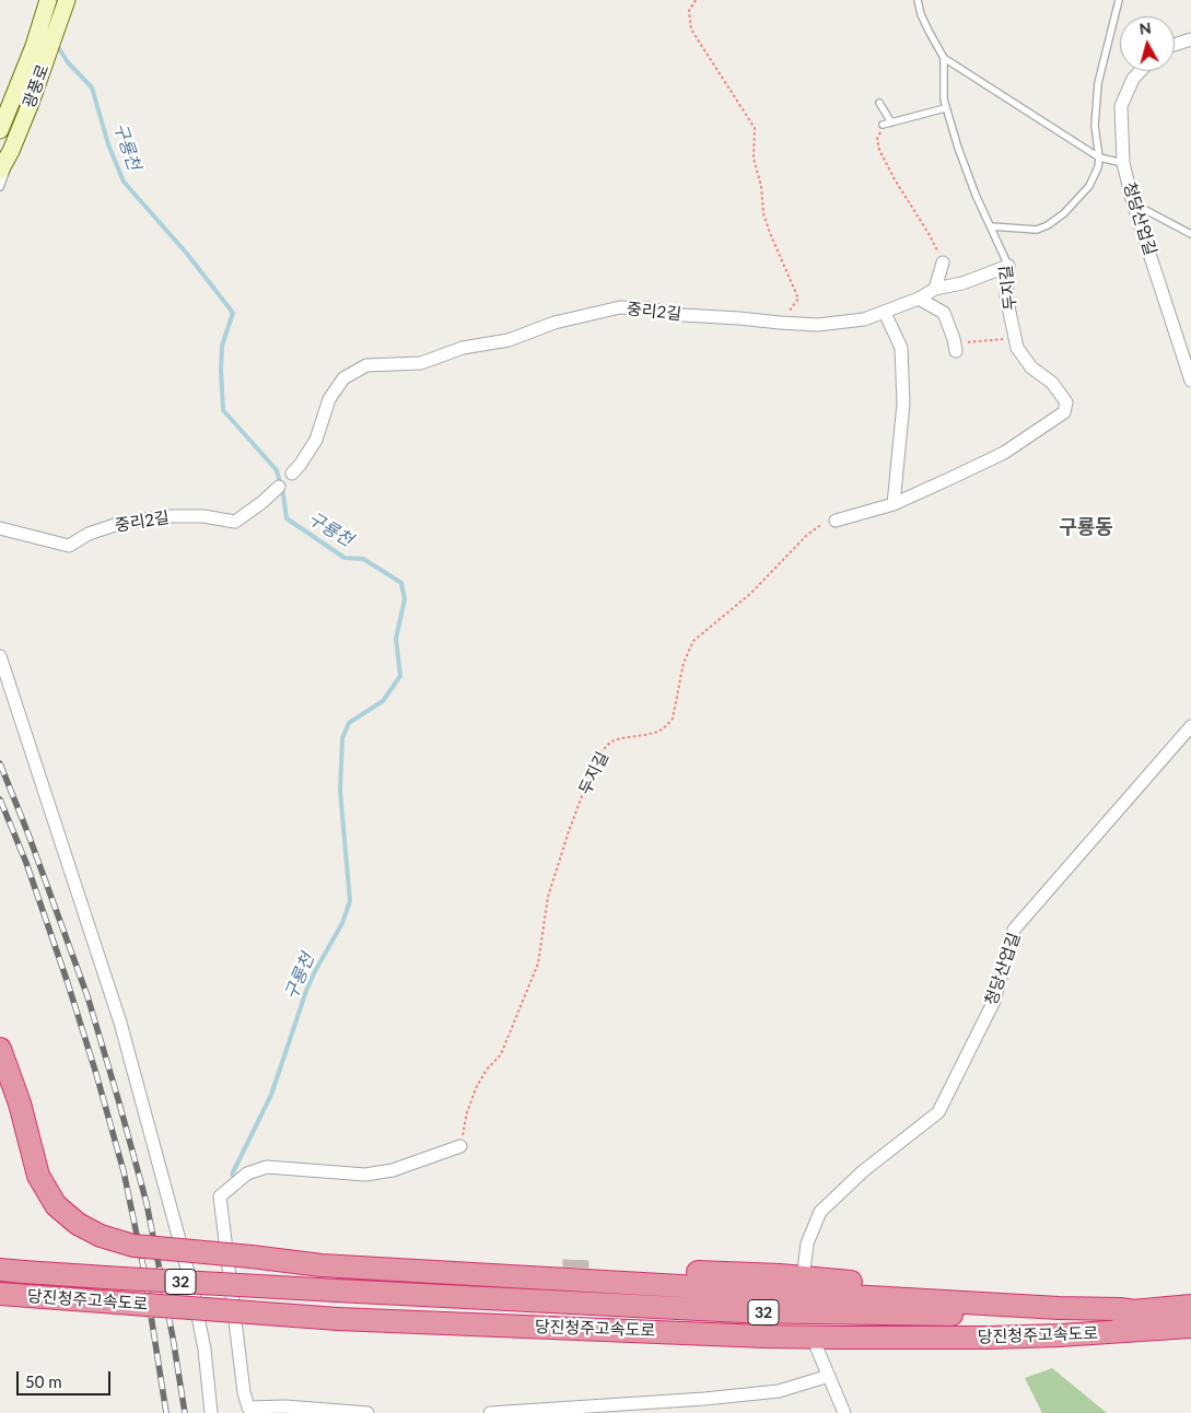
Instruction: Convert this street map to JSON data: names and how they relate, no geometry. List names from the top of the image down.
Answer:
{
  "streets": {
    "highway": ["32", "당진청주고속도로"],
    "main road": ["광풍로"],
    "street": ["청당산업길", "두지길", "중리2길"]
  },
  "crossings": [
    ["두지길", "중리2길"]
  ],
  "districts": ["구룡동"],
  "water": ["구룡천"],
  "scale_bar": "50 m",
  "north": "top"
}
